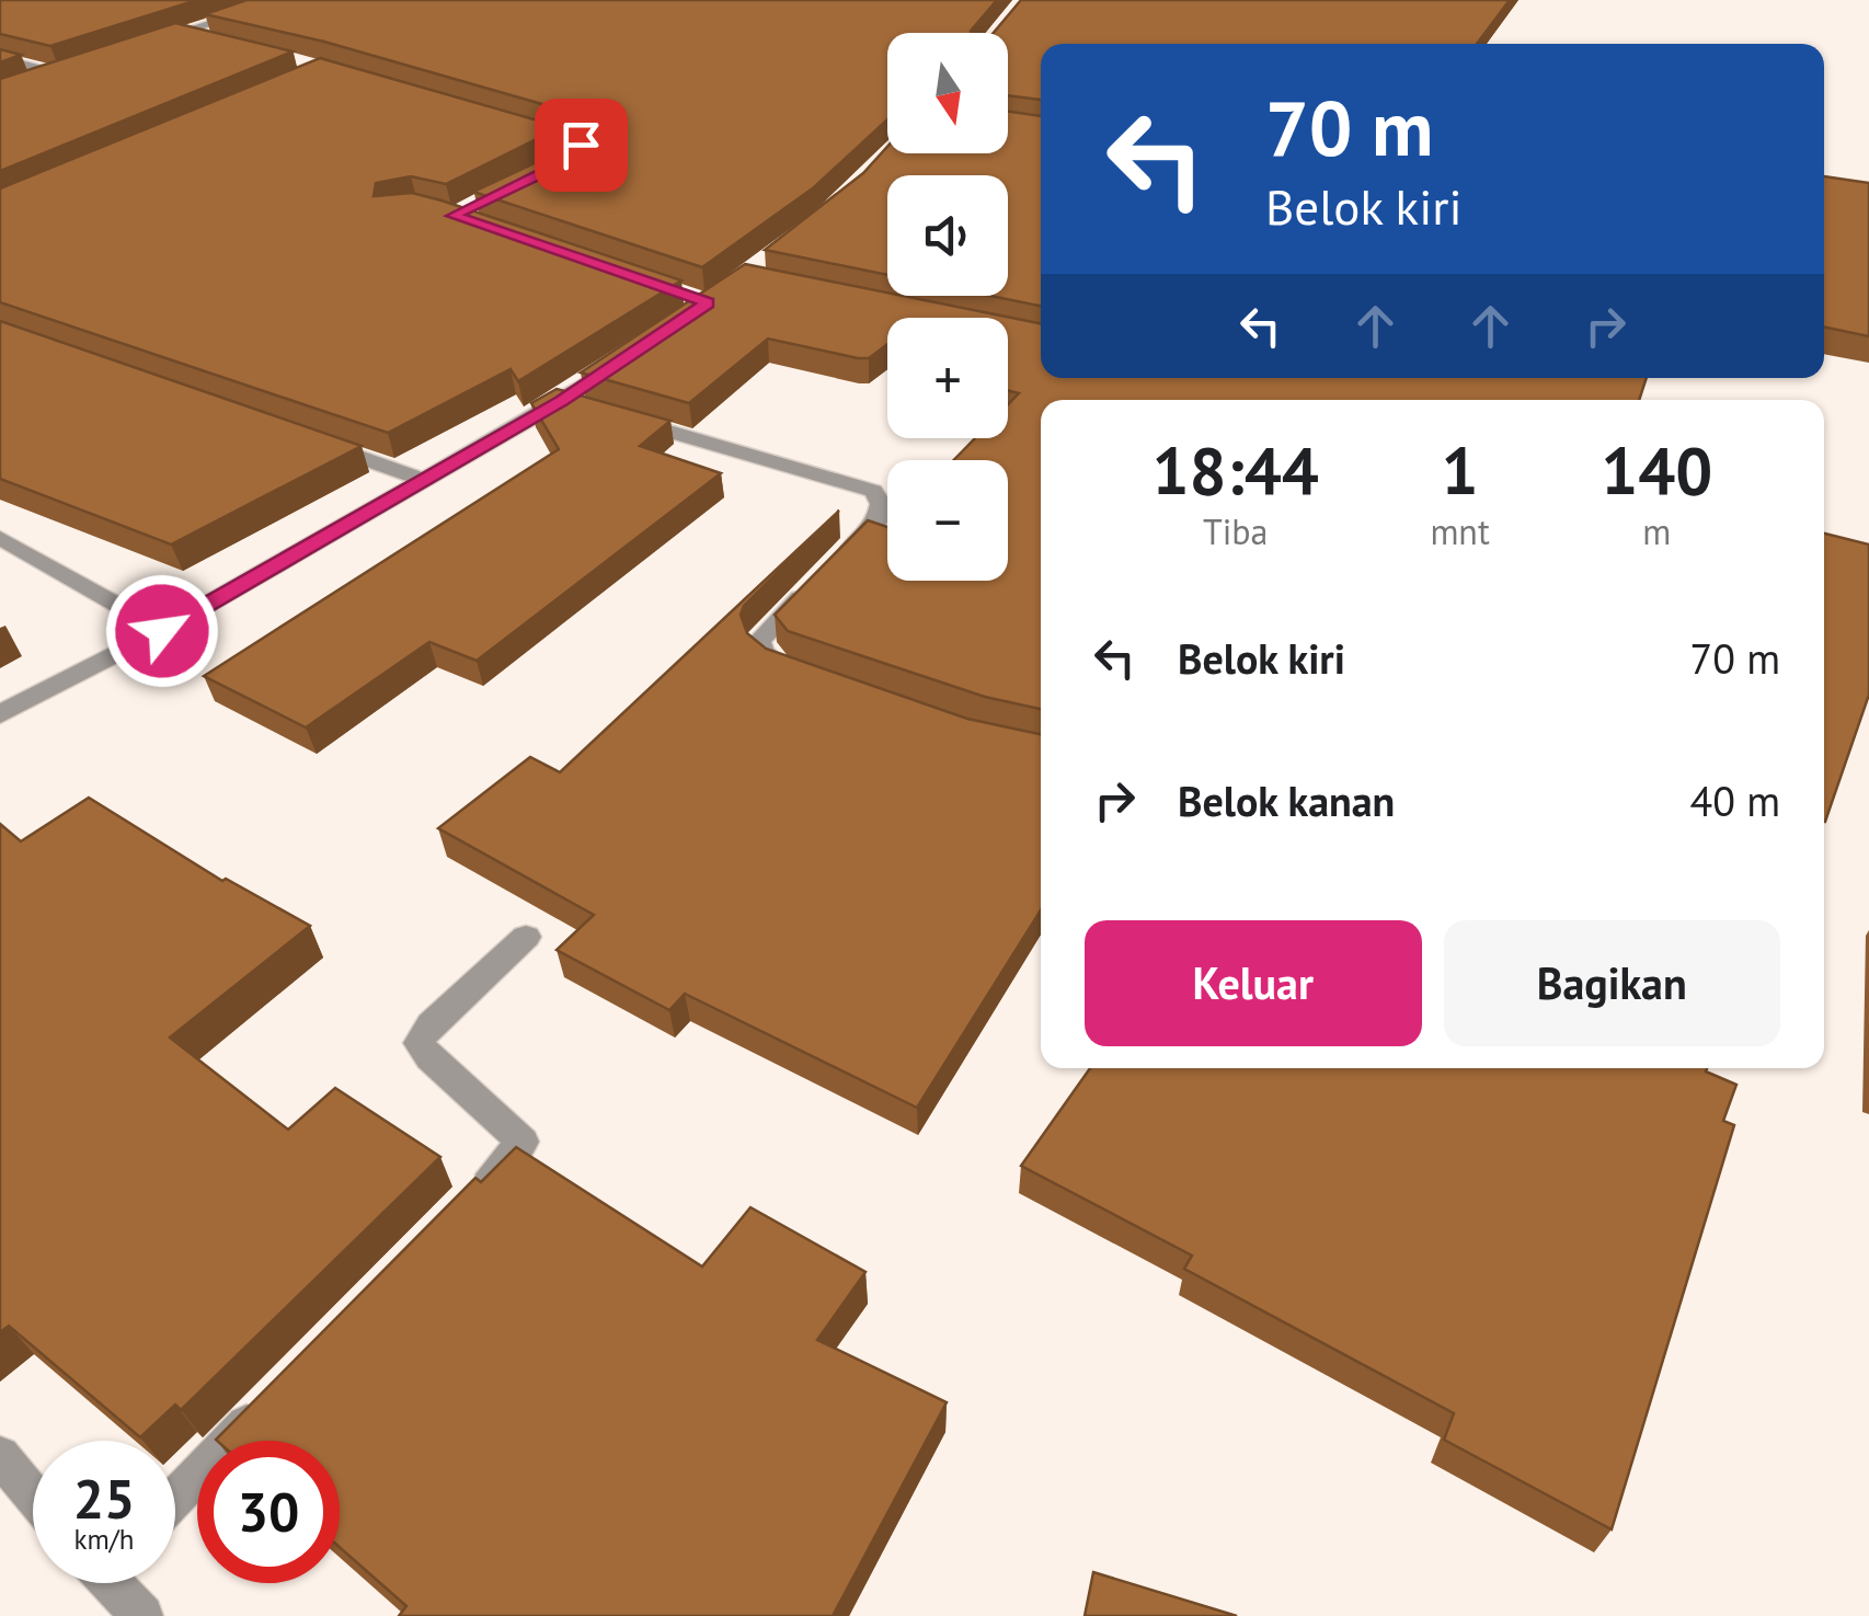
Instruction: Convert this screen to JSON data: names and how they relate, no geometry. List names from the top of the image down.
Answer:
{
  "north": "bottom",
  "page": {
    "map_buttons": ["+", "−"],
    "turn": ["70 m", "Belok kiri"],
    "eta": [
      "18:44",
      "Tiba",
      "1",
      "mnt",
      "140",
      "m"
    ],
    "list": [
      {
        "name": "Belok kiri",
        "value": "70 m"
      },
      {
        "name": "Belok kanan",
        "value": "40 m"
      }
    ],
    "buttons": ["Keluar", "Bagikan"],
    "speed": "25 km/h",
    "limit": "30"
  }
}
